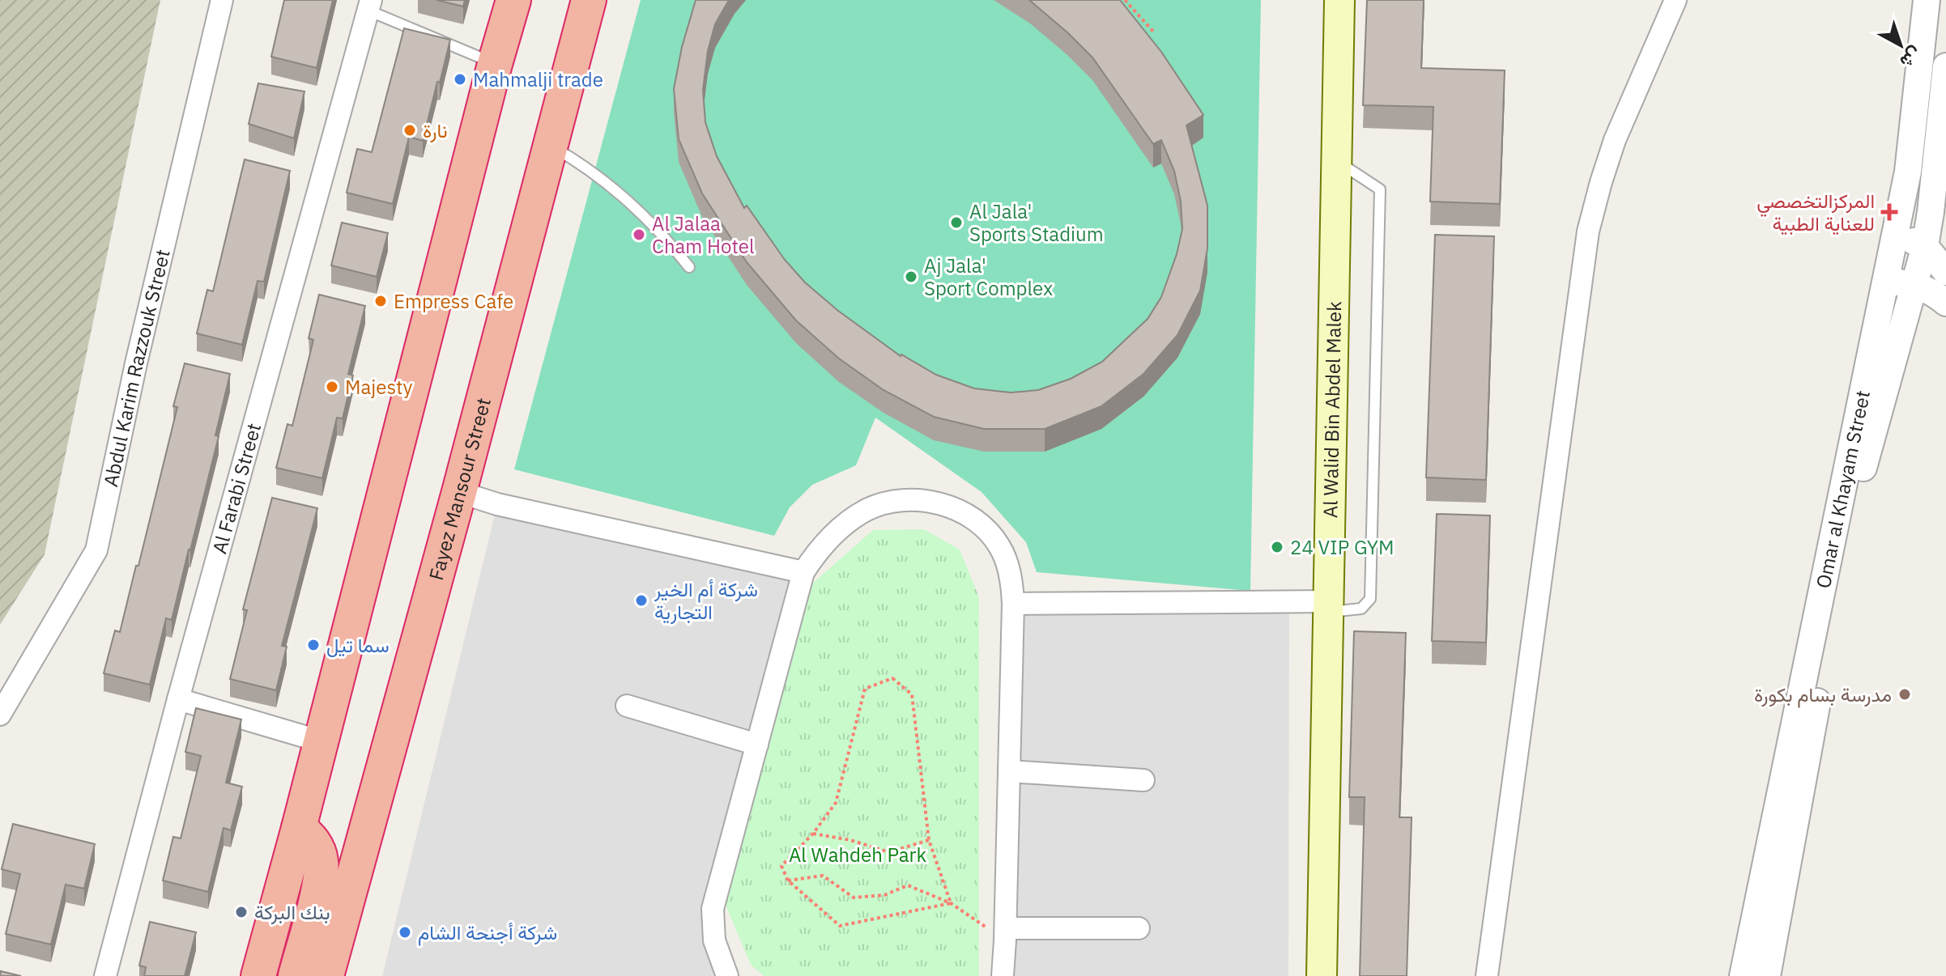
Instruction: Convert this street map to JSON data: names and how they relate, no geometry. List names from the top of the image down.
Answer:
{
  "streets": {
    "highway": ["Fayez Mansour Street"],
    "main road": ["Al Walid Bin Abdel Malek"],
    "street": ["Abdul Karim Razzouk Street", "Al Farabi Street", "Omar al Khayam Street"]
  },
  "parks": ["Al Wahdeh Park"],
  "places": {
    "other": [
      "Mahmalji trade",
      "نارة",
      "Al Jala' Sports Stadium",
      "Al Jalaa Cham Hotel",
      "Aj Jala' Sport Complex",
      "Empress Cafe",
      "Majesty",
      "24 VIP GYM",
      "شركة أم الخير التجارية",
      "سما تيل",
      "مدرسة بسام بكورة",
      "بنك البركة",
      "شركة أجنحة الشام"
    ],
    "health": ["المركزالتخصصي للعناية الطبية"]
  },
  "north": "bottom right"
}
